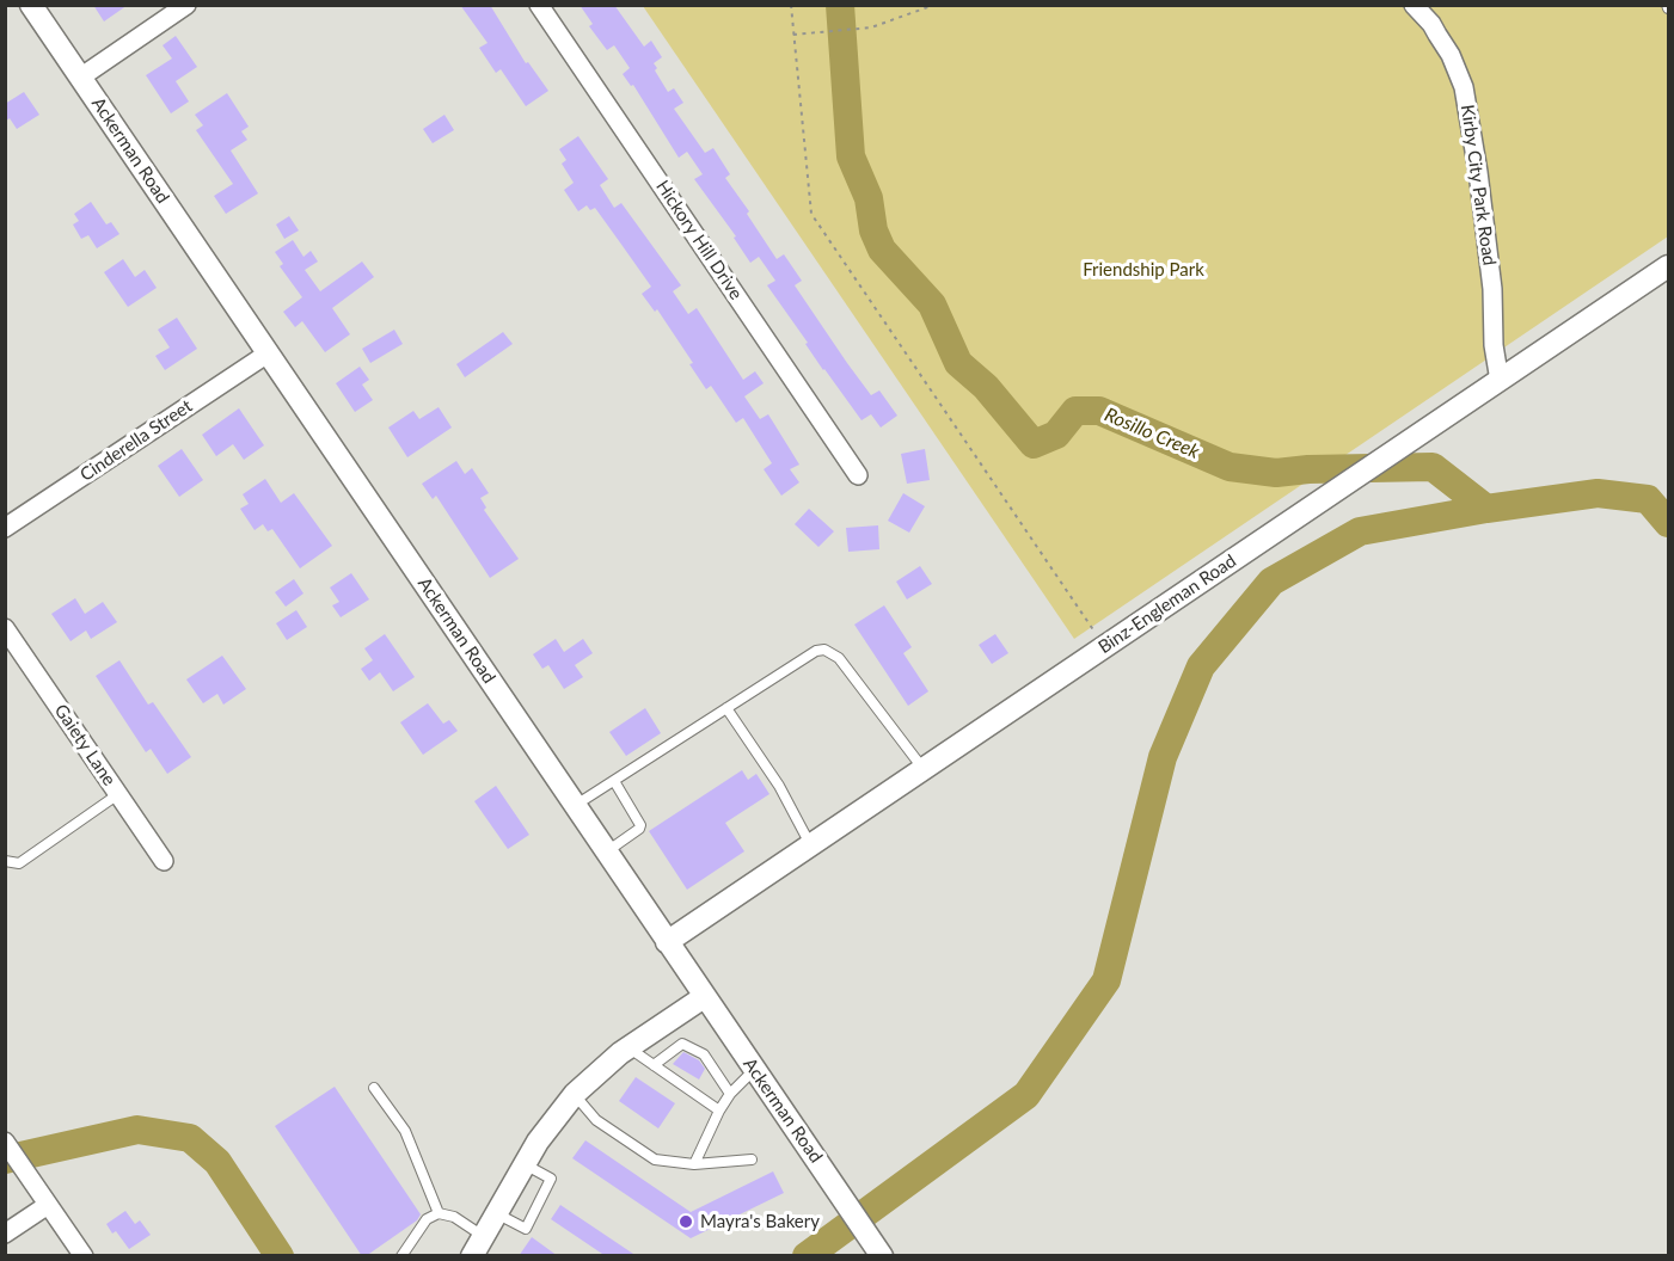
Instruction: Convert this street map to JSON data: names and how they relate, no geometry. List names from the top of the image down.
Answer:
{
  "streets": {
    "street": [
      "Ackerman Road",
      "Kirby City Park Road",
      "Hickory Hill Drive",
      "Cinderella Street",
      "Binz-Engleman Road",
      "Gaiety Lane"
    ]
  },
  "crossings": [
    ["Ackerman Road", "Cinderella Street"],
    ["Ackerman Road", "Binz-Engleman Road"],
    ["Kirby City Park Road", "Binz-Engleman Road"]
  ],
  "water": ["Rosillo Creek"],
  "parks": ["Friendship Park"],
  "places": ["Mayra's Bakery"]
}
